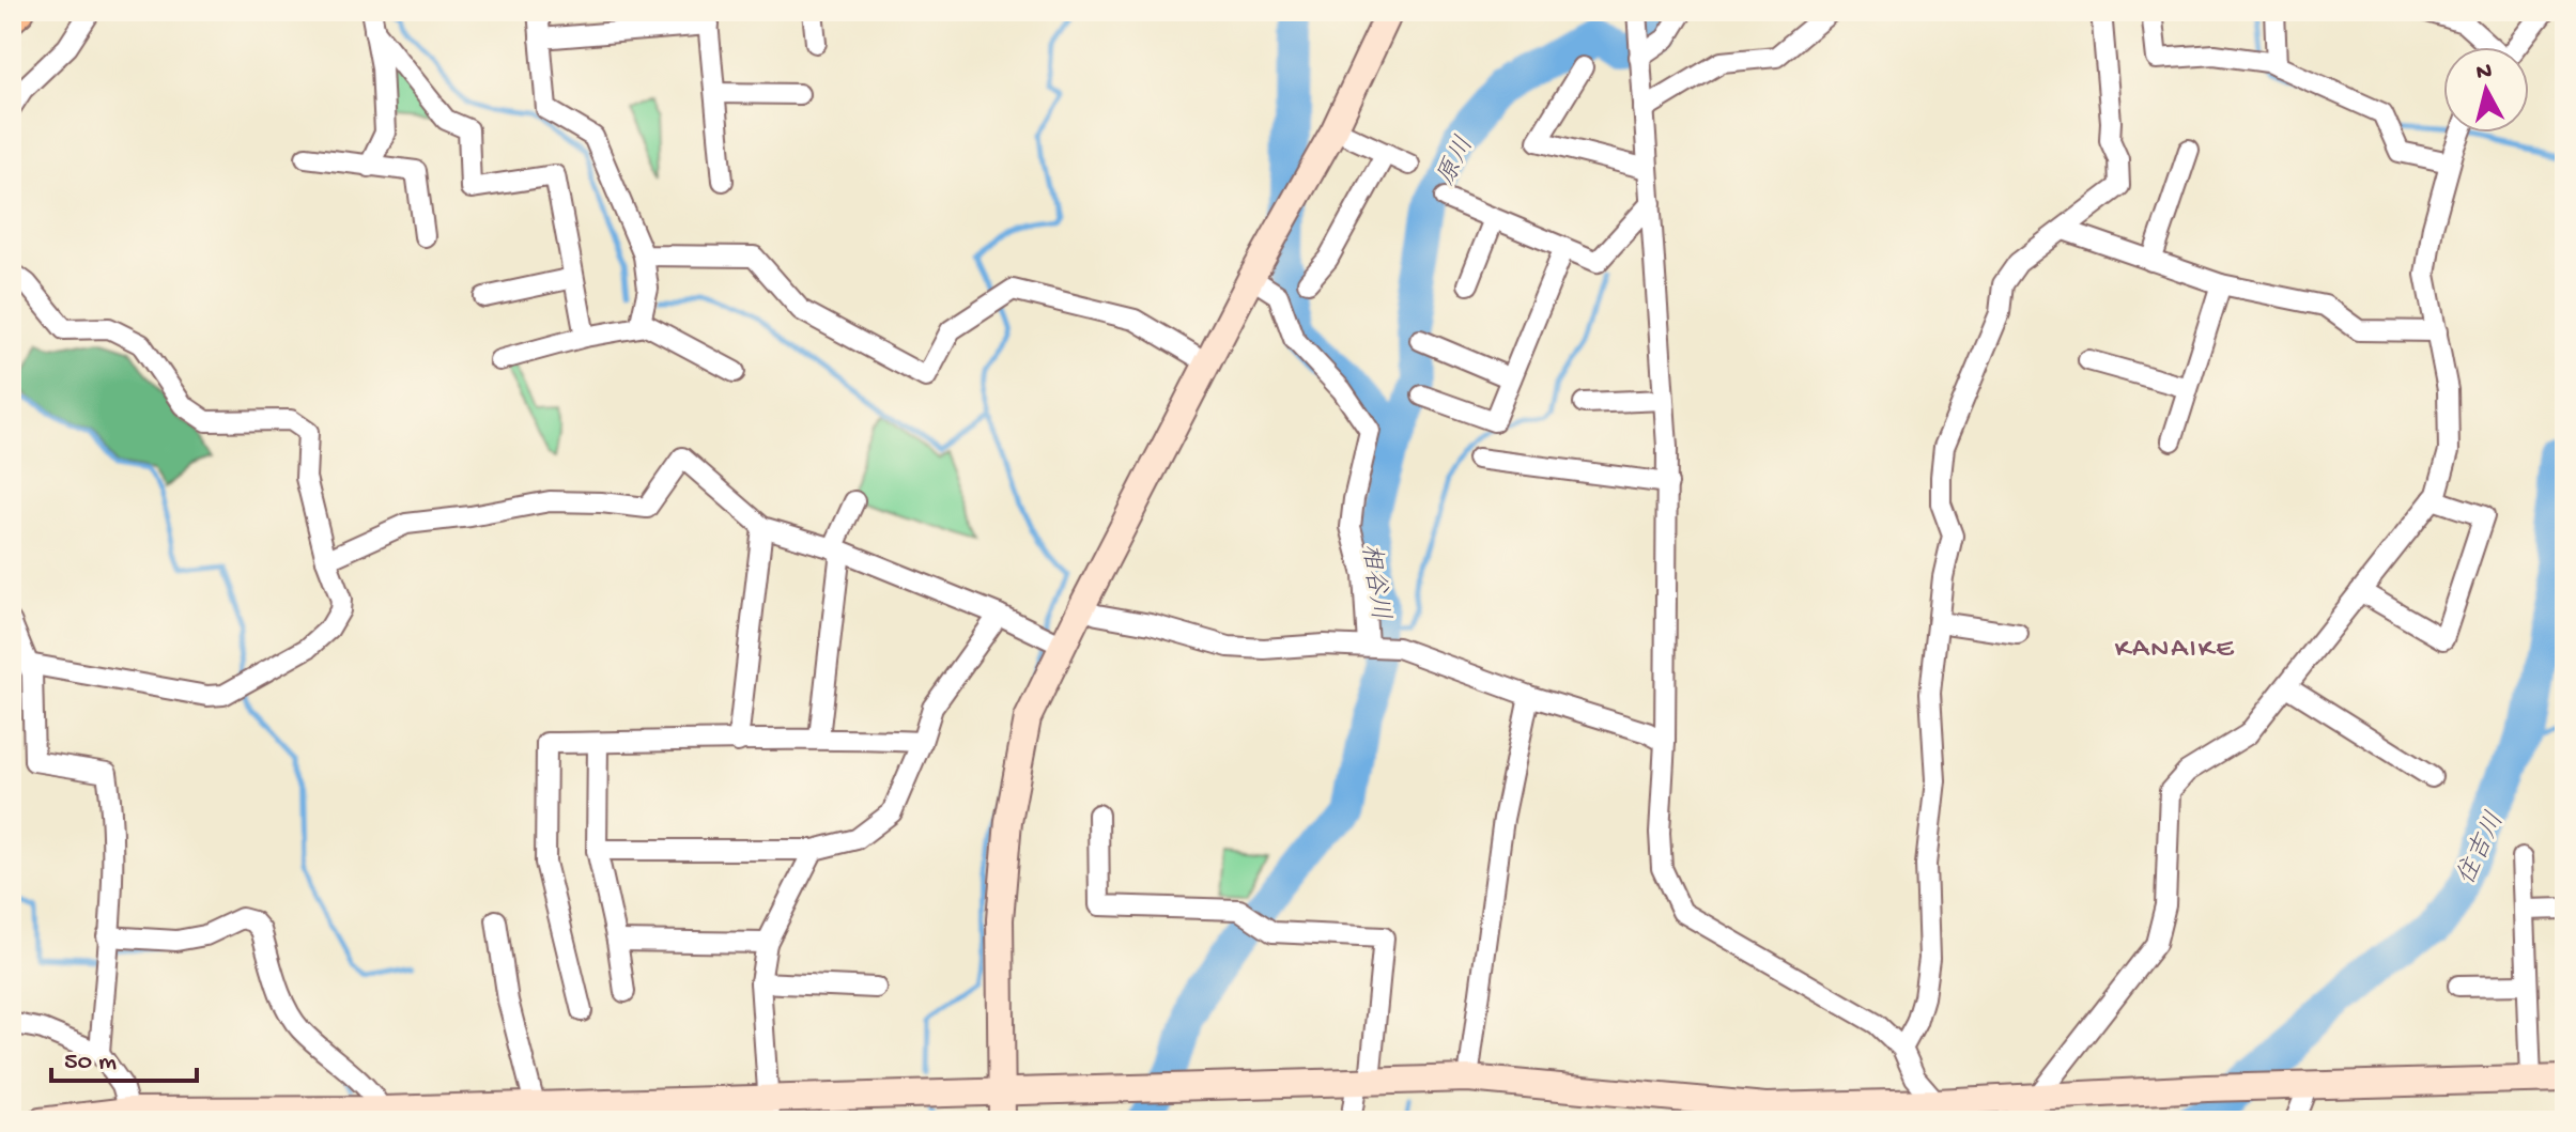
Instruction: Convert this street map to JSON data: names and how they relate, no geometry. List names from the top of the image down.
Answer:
{
  "districts": ["KANAIKE"],
  "water": ["原川", "相谷川", "住吉川"],
  "scale_bar": "50 m",
  "north": "top"
}
